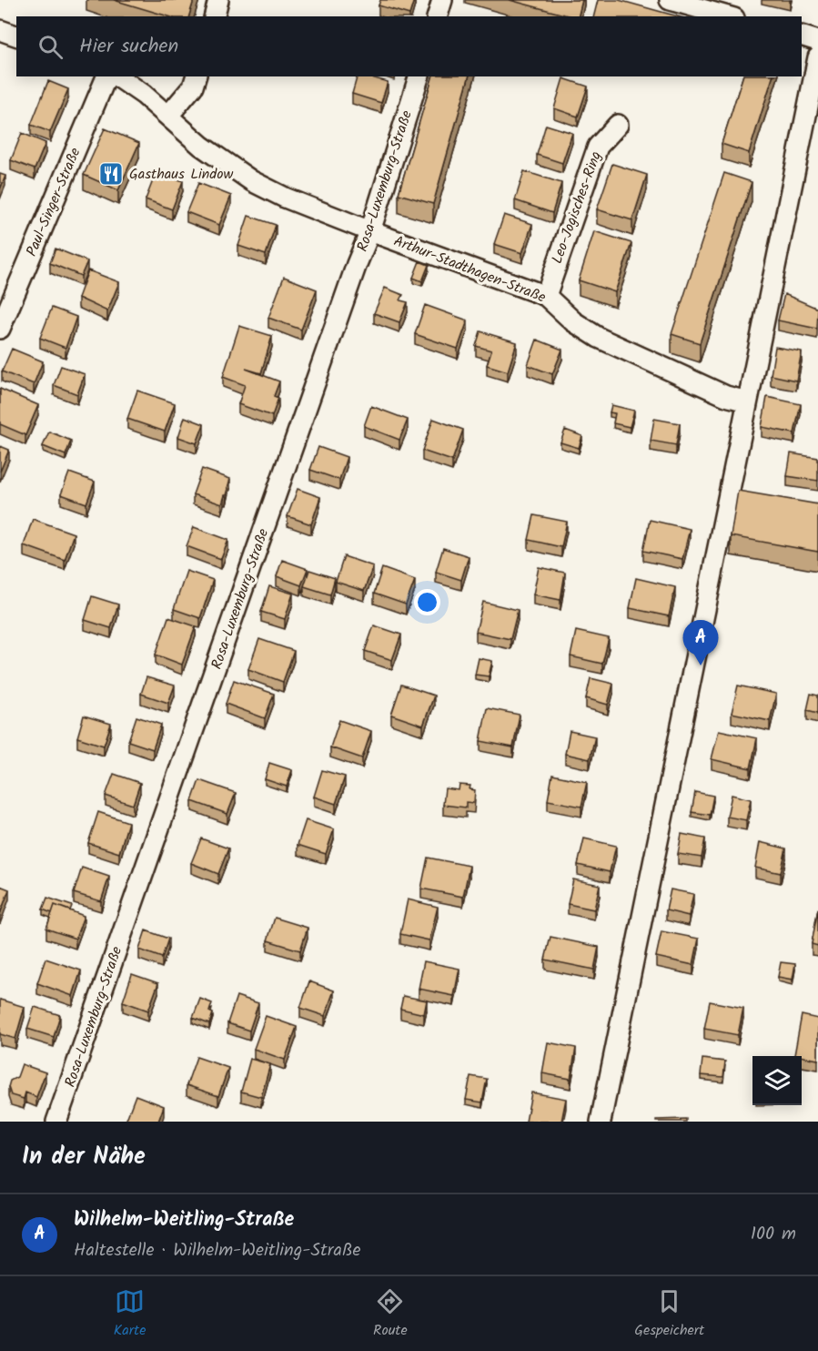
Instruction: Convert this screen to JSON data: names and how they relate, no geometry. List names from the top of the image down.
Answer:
{
  "streets": {
    "street": [
      "Rosa-Luxemburg-Straße",
      "Paul-Singer-Straße",
      "Leo-Jogisches-Ring",
      "Arthur-Stadthagen-Straße"
    ]
  },
  "crossings": [
    ["Rosa-Luxemburg-Straße", "Arthur-Stadthagen-Straße"],
    ["Leo-Jogisches-Ring", "Arthur-Stadthagen-Straße"]
  ],
  "places": {
    "restaurant": ["Gasthaus Lindow"]
  },
  "page": {
    "search": "Hier suchen",
    "pins": "A",
    "heading": "In der Nähe",
    "list": [
      {
        "mark": "A",
        "name": "Wilhelm-Weitling-Straße",
        "note": "Haltestelle · Wilhelm-Weitling-Straße",
        "value": "100 m"
      }
    ],
    "nav": ["Karte", "Route", "Gespeichert"]
  }
}
